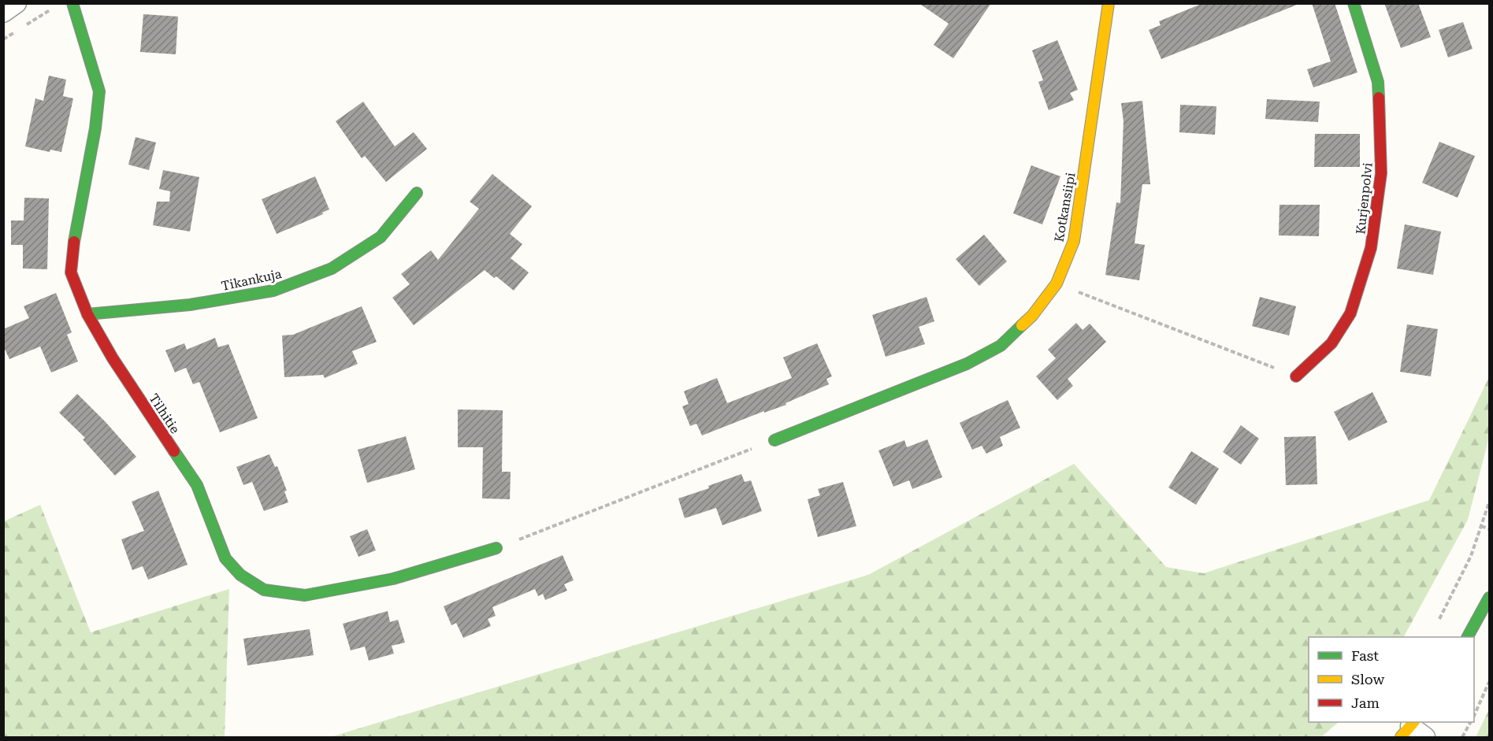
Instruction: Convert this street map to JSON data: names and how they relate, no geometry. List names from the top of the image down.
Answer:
{
  "streets": {
    "street": [
      "Kurjenpolvi",
      "Kotkansiipi",
      "Tikankuja",
      "Tilhitie"
    ]
  },
  "crossings": [
    ["Tikankuja", "Tilhitie"]
  ],
  "legend": ["Fast", "Slow", "Jam"]
}
